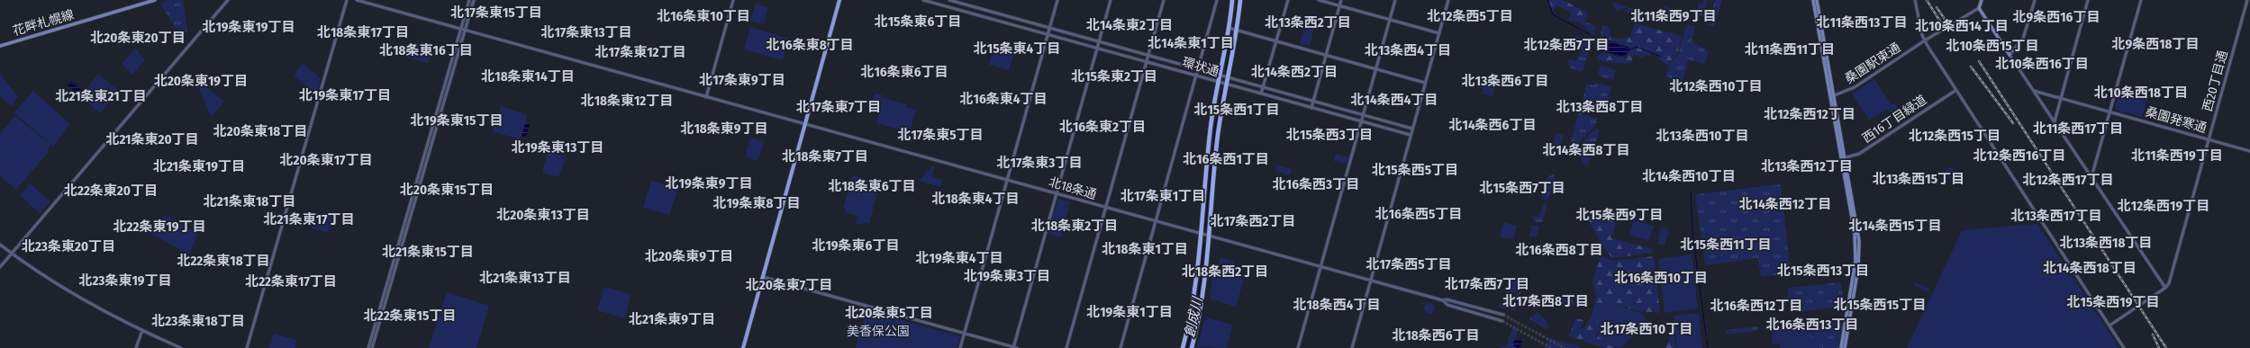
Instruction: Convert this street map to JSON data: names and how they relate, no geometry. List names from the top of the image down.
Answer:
{
  "streets": {
    "main road": ["花畔札幌線"],
    "street": [
      "桑園駅東通",
      "環状通",
      "西20丁目通",
      "西16丁目緑道",
      "桑園発寒通",
      "北18条通"
    ]
  },
  "crossings": [
    ["西20丁目通", "桑園発寒通"]
  ],
  "districts": [
    "北17条東15丁目",
    "北16条東10丁目",
    "北12条西5丁目",
    "北11条西9丁目",
    "北9条西16丁目",
    "北15条東6丁目",
    "北13条西2丁目",
    "北11条西13丁目",
    "北14条東2丁目",
    "北10条西14丁目",
    "北19条東19丁目",
    "北18条東17丁目",
    "北17条東13丁目",
    "北20条東20丁目",
    "北14条東1丁目",
    "北9条西18丁目",
    "北16条東8丁目",
    "北12条西7丁目",
    "北10条西15丁目",
    "北15条東4丁目",
    "北11条西11丁目",
    "北18条東16丁目",
    "北13条西4丁目",
    "北17条東12丁目",
    "北10条西16丁目",
    "北16条東6丁目",
    "北14条西2丁目",
    "北18条東14丁目",
    "北15条東2丁目",
    "北17条東9丁目",
    "北20条東19丁目",
    "北13条西6丁目",
    "北12条西10丁目",
    "北10条西18丁目",
    "北19条東17丁目",
    "北21条東21丁目",
    "北16条東4丁目",
    "北14条西4丁目",
    "北18条東12丁目",
    "北17条東7丁目",
    "北13条西8丁目",
    "北15条西1丁目",
    "北12条西12丁目",
    "北19条東15丁目",
    "北14条西6丁目",
    "北16条東2丁目",
    "北18条東9丁目",
    "北11条西17丁目",
    "北20条東18丁目",
    "北17条東5丁目",
    "北15条西3丁目",
    "北13条西10丁目",
    "北12条西15丁目",
    "北21条東20丁目",
    "北19条東13丁目",
    "北14条西8丁目",
    "北12条西16丁目",
    "北11条西19丁目",
    "北18条東7丁目",
    "北16条西1丁目",
    "北20条東17丁目",
    "北17条東3丁目",
    "北21条東19丁目",
    "北13条西12丁目",
    "北15条西5丁目",
    "北14条西10丁目",
    "北13条西15丁目",
    "北12条西17丁目",
    "北19条東9丁目",
    "北16条西3丁目",
    "北18条東6丁目",
    "北15条西7丁目",
    "北20条東15丁目",
    "北22条東20丁目",
    "北17条東1丁目",
    "北18条東4丁目",
    "北21条東18丁目",
    "北19条東8丁目",
    "北14条西12丁目",
    "北12条西19丁目",
    "北16条西5丁目",
    "北20条東13丁目",
    "北15条西9丁目",
    "北13条西17丁目",
    "北21条東17丁目",
    "北17条西2丁目",
    "北18条東2丁目",
    "北14条西15丁目",
    "北22条東19丁目",
    "北13条西18丁目",
    "北15条西11丁目",
    "北19条東6丁目",
    "北23条東20丁目",
    "北18条東1丁目",
    "北16条西8丁目",
    "北21条東15丁目",
    "北20条東9丁目",
    "北19条東4丁目",
    "北22条東18丁目",
    "北17条西5丁目",
    "北14条西18丁目",
    "北15条西13丁目",
    "北18条西2丁目",
    "北19条東3丁目",
    "北21条東13丁目",
    "北16条西10丁目",
    "北23条東19丁目",
    "北22条東17丁目",
    "北17条西7丁目",
    "北20条東7丁目",
    "北17条西8丁目",
    "北15条西19丁目",
    "北18条西4丁目",
    "北15条西15丁目",
    "北16条西12丁目",
    "北19条東1丁目",
    "北20条東5丁目",
    "北22条東15丁目",
    "北21条東9丁目",
    "北23条東18丁目",
    "北16条西13丁目",
    "北17条西10丁目",
    "北18条西6丁目"
  ],
  "water": ["創成川"],
  "parks": ["美香保公園"]
}
